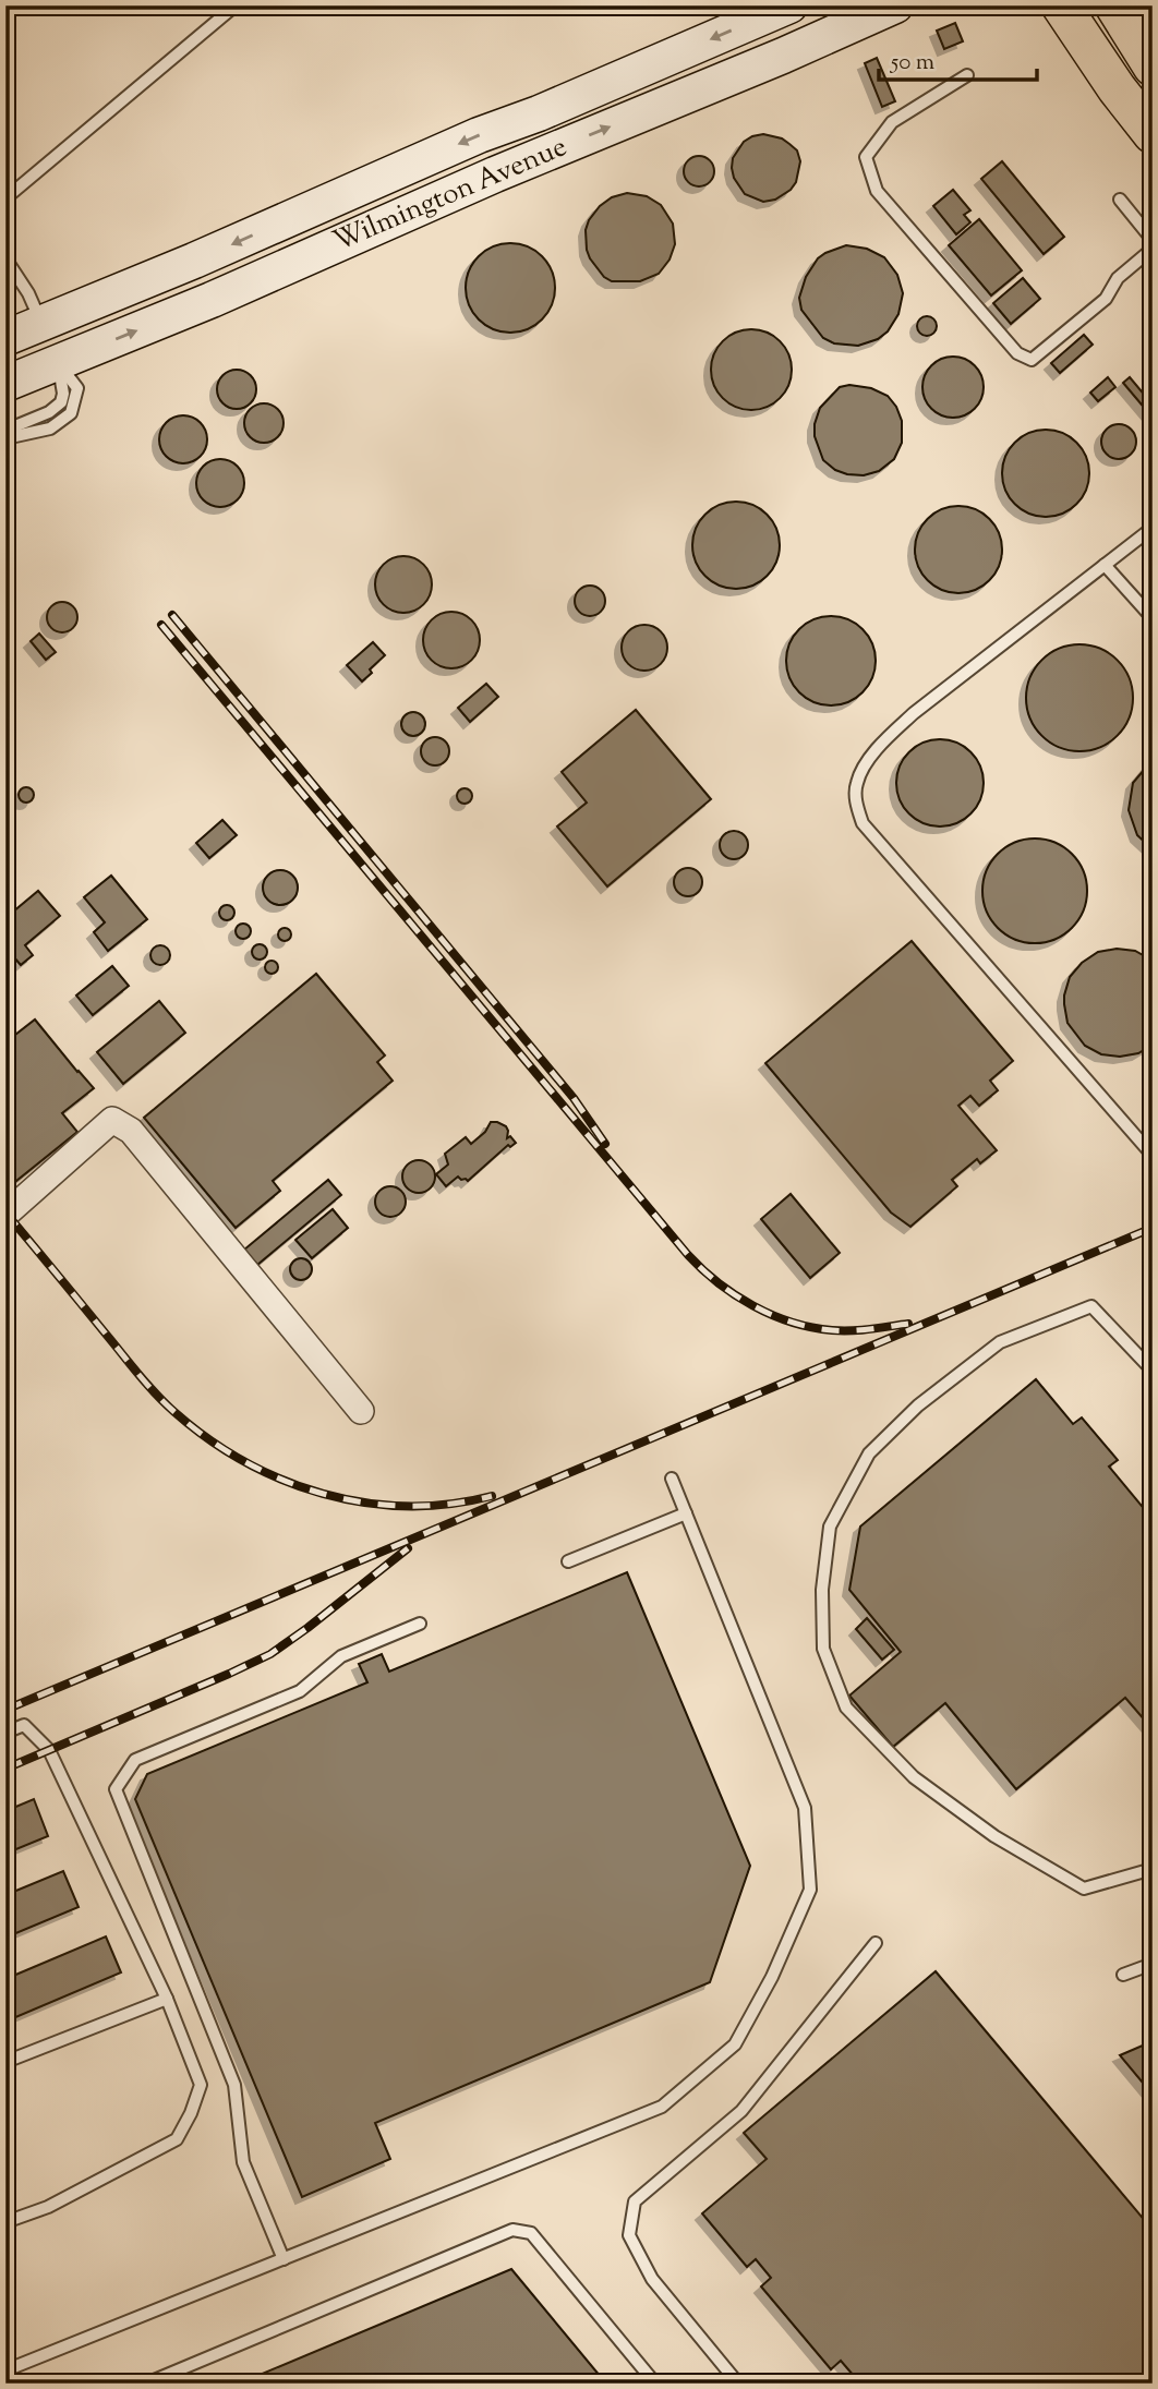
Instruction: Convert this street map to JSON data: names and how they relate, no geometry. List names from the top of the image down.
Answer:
{
  "streets": {
    "main road": ["Wilmington Avenue"]
  },
  "scale_bar": "50 m"
}
